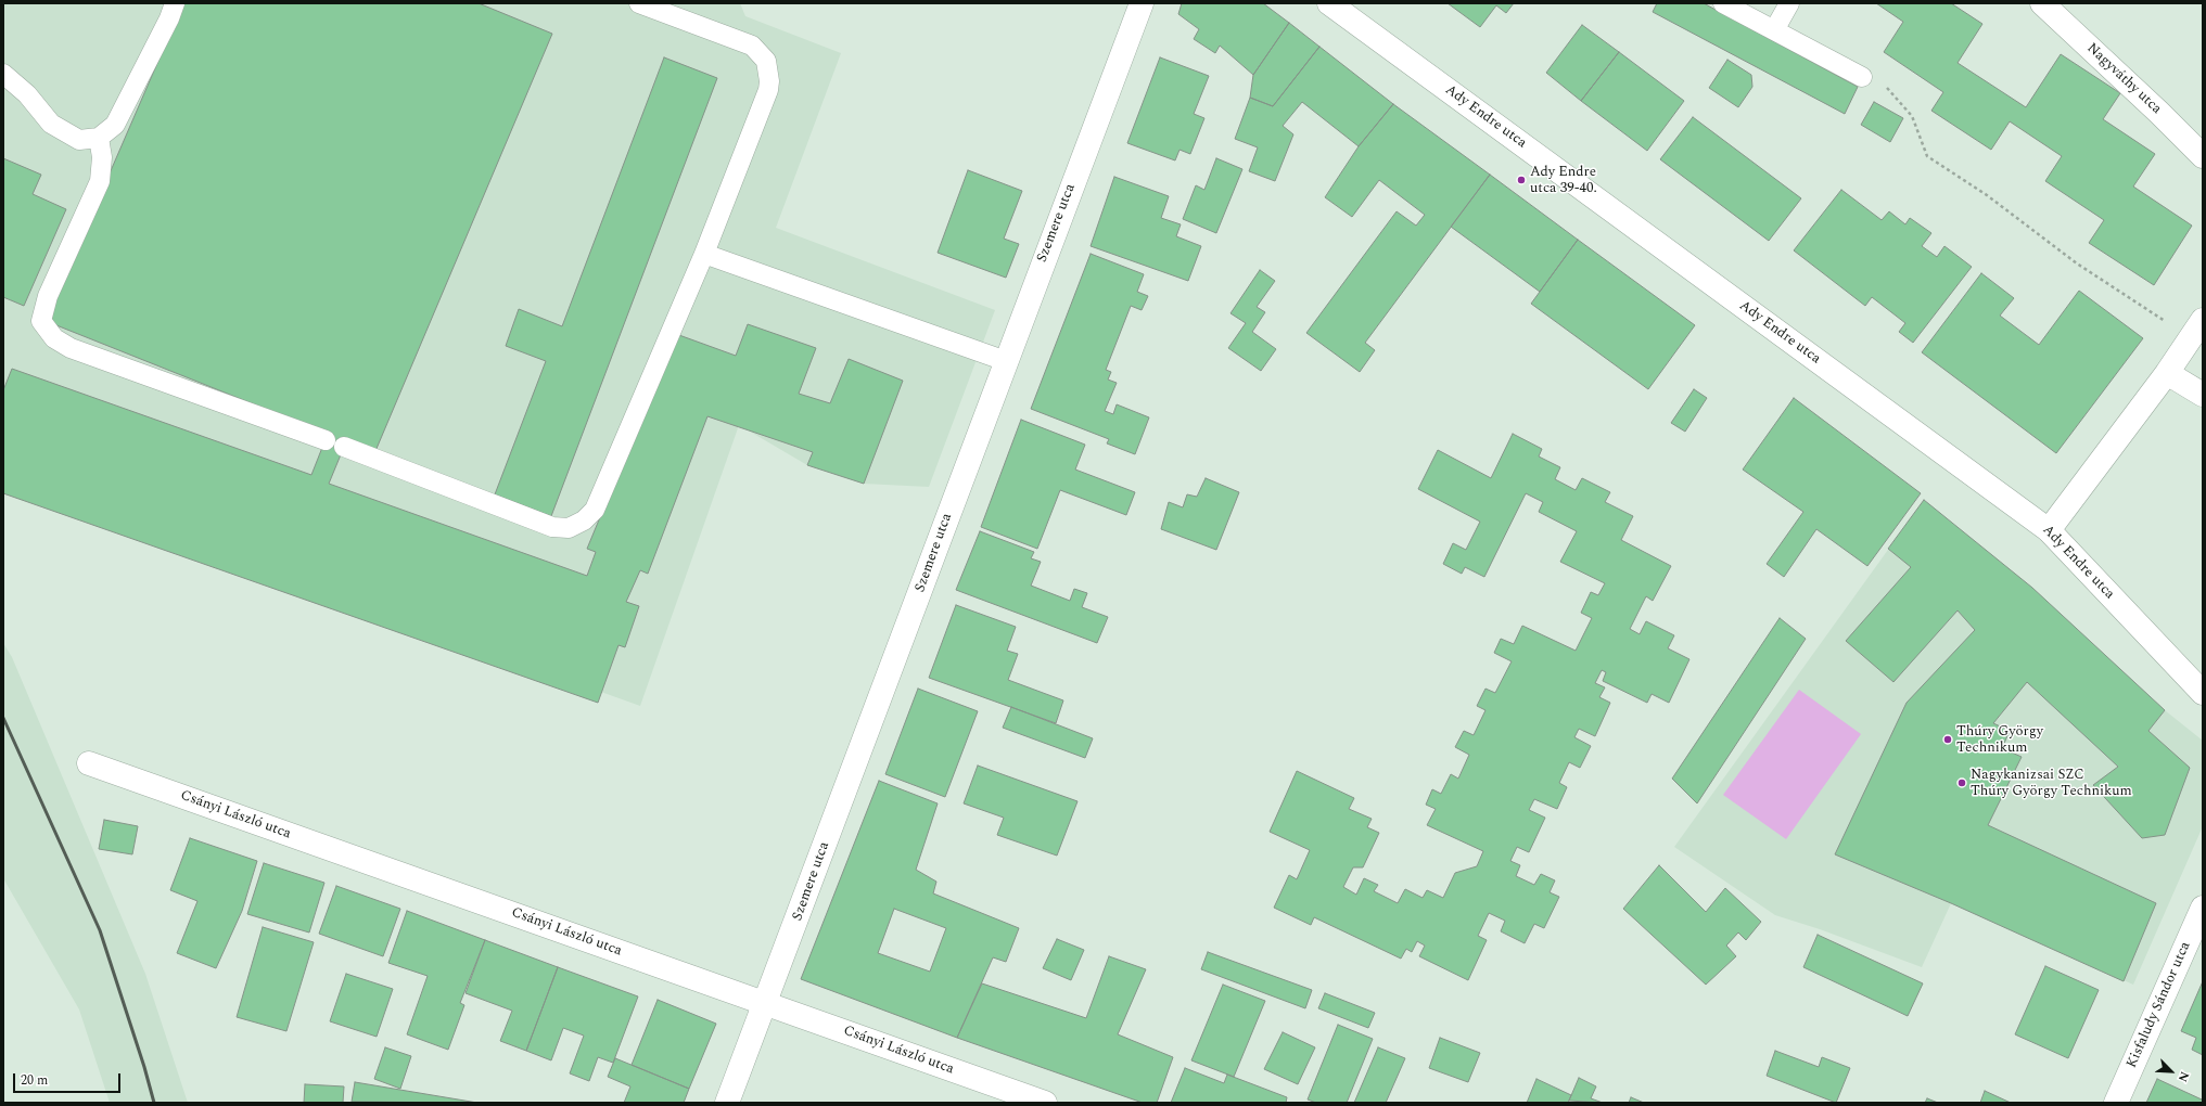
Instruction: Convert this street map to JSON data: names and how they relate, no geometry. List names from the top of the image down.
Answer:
{
  "streets": {
    "main road": [
      "Nagyváthy utca",
      "Ady Endre utca",
      "Szemere utca",
      "Csányi László utca",
      "Kisfaludy Sándor utca"
    ]
  },
  "crossings": [
    ["Szemere utca", "Csányi László utca"]
  ],
  "places": ["Ady Endre utca 39-40.", "Thúry György Technikum", "Nagykanizsai SZC Thúry György Technikum"],
  "scale_bar": "20 m",
  "north": "bottom right"
}
